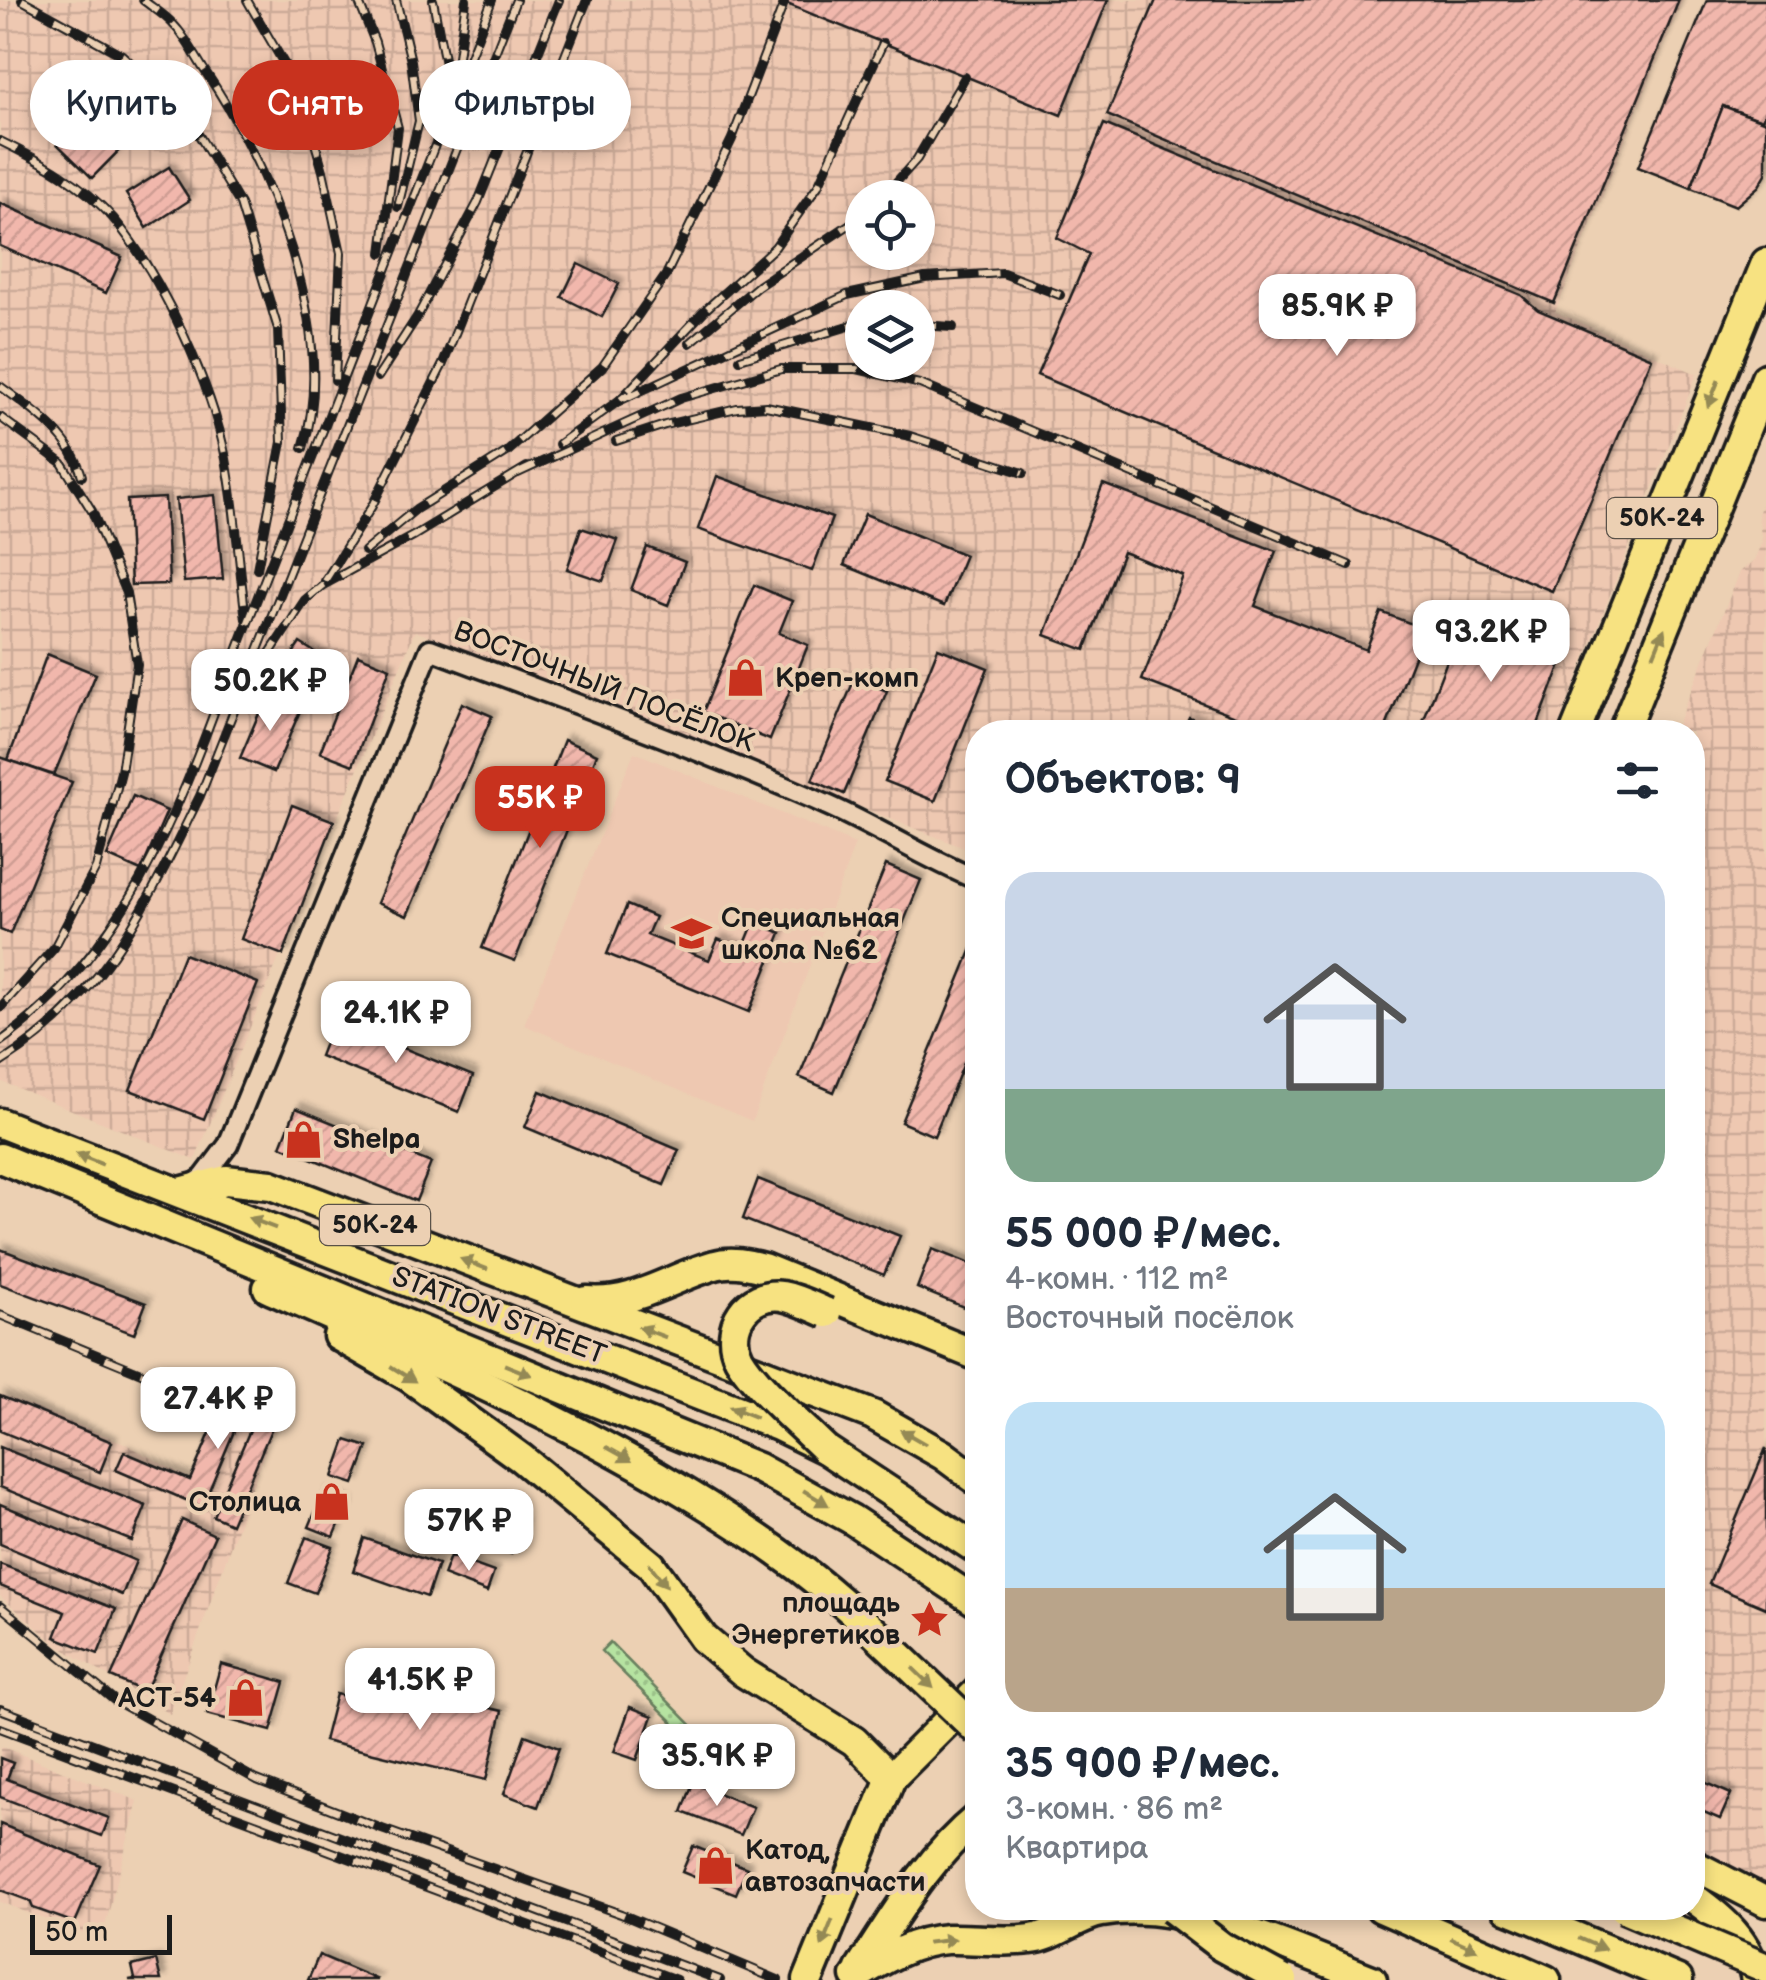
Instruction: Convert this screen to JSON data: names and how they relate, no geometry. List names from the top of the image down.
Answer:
{
  "streets": {
    "main road": ["50К-24", "STATION STREET"],
    "street": ["ВОСТОЧНЫЙ ПОСЁЛОК"]
  },
  "crossings": [
    ["50К-24", "ВОСТОЧНЫЙ ПОСЁЛОК"],
    ["50К-24", "STATION STREET"],
    ["ВОСТОЧНЫЙ ПОСЁЛОК", "STATION STREET"]
  ],
  "places": {
    "shop": [
      "Креп-комп",
      "Shelpa",
      "Столица",
      "АСТ-54",
      "Катод, автозапчасти"
    ],
    "school or university": ["Специальная школа №62"],
    "place": ["площадь Энергетиков"]
  },
  "scale_bar": "50 m",
  "page": {
    "chip": ["Купить", "Снять", "Фильтры"],
    "price": [
      "85.9K ₽",
      "93.2K ₽",
      "50.2K ₽",
      "55K ₽",
      "24.1K ₽",
      "27.4K ₽",
      "57K ₽",
      "41.5K ₽",
      "35.9K ₽"
    ],
    "heading": "Объектов: 9",
    "list": [
      {
        "name": "55 000 ₽/мес.",
        "note": "4-комн. · 112 m² · Восточный посёлок"
      },
      {
        "name": "35 900 ₽/мес.",
        "note": "3-комн. · 86 m² · Квартира"
      }
    ],
    "scale": "50 m"
  }
}
